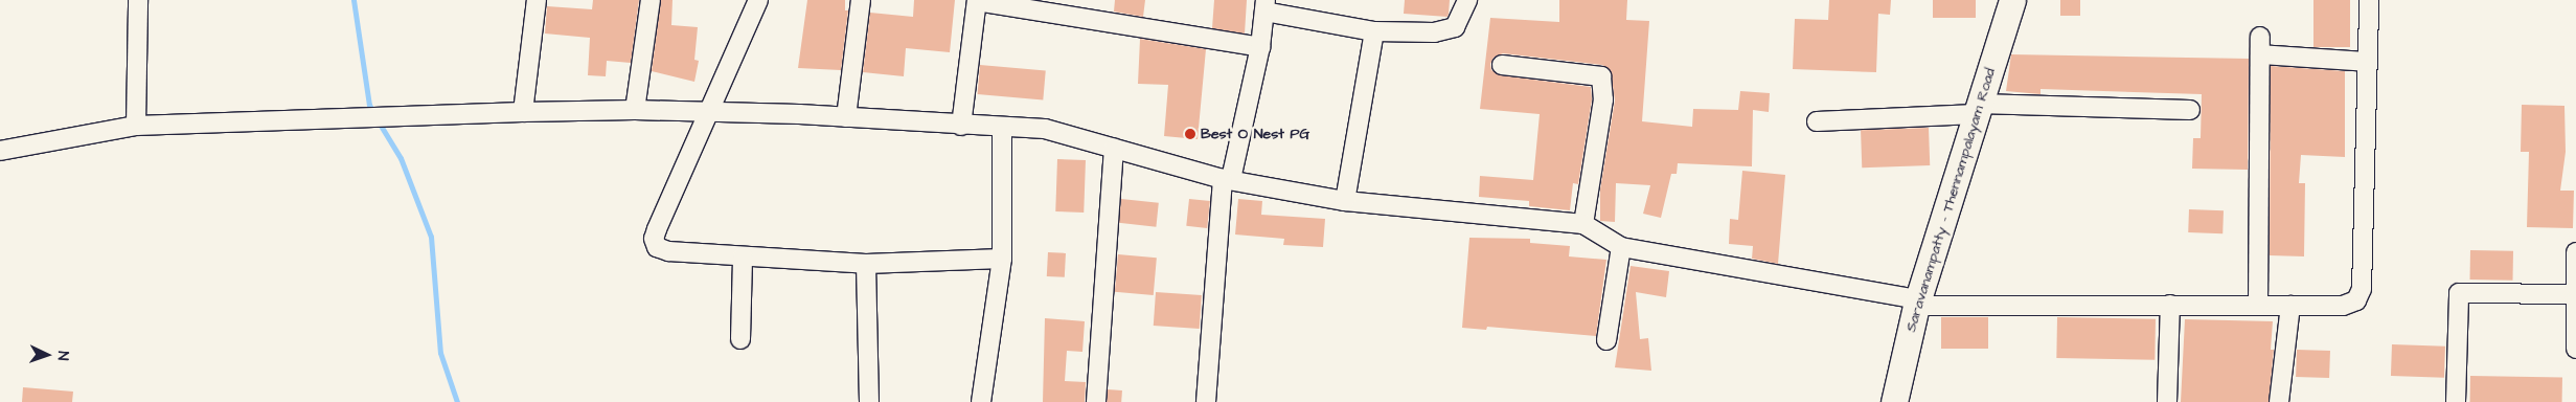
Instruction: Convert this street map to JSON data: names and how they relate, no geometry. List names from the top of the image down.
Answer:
{
  "streets": {
    "main road": ["Saravanampatty - Thennampalayam Road"]
  },
  "places": ["Best O Nest PG"],
  "north": "right"
}
